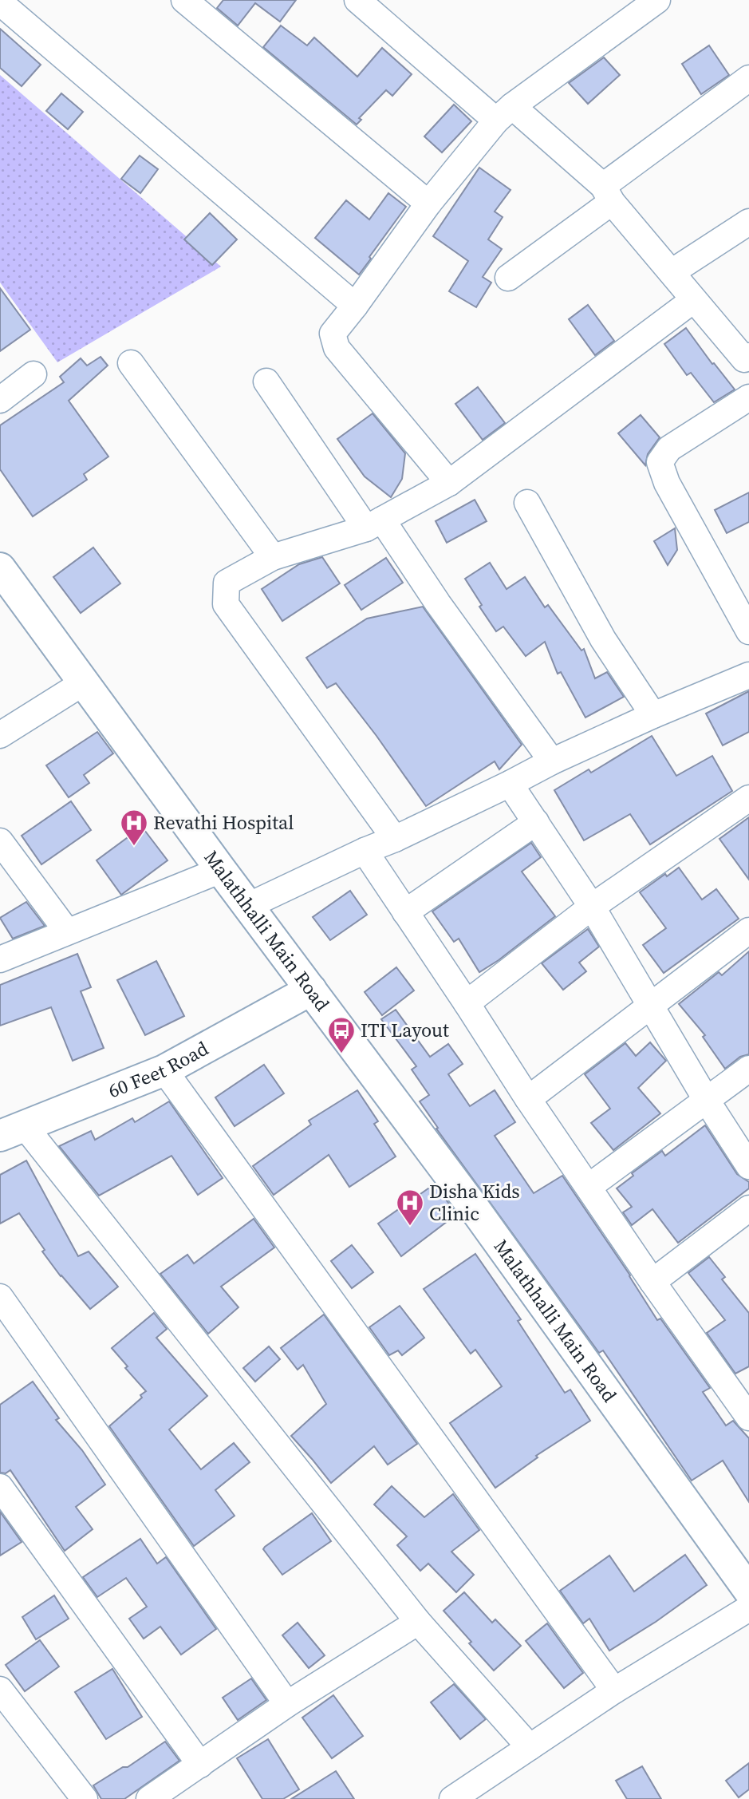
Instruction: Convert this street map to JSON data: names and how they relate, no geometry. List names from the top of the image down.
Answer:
{
  "streets": {
    "main road": ["Malathhalli Main Road", "60 Feet Road"]
  },
  "crossings": [
    ["Malathhalli Main Road", "60 Feet Road"]
  ],
  "places": {
    "hospital": ["Revathi Hospital", "Disha Kids Clinic"],
    "bus stop": ["ITI Layout"]
  }
}
